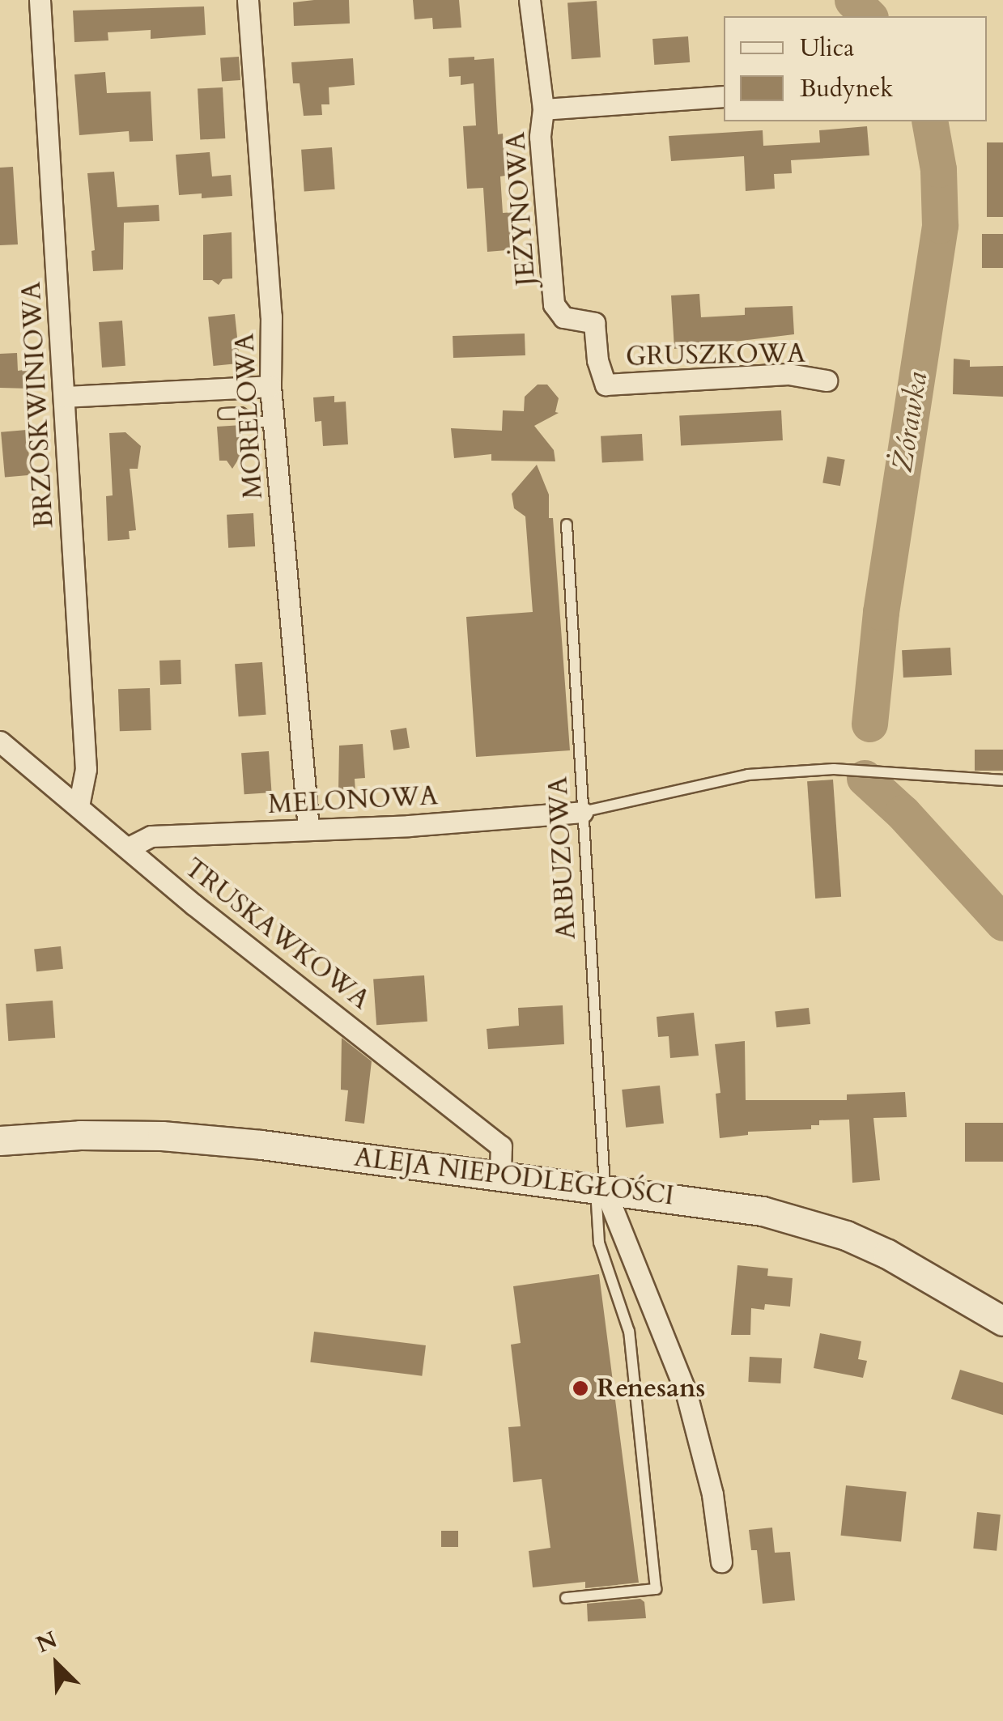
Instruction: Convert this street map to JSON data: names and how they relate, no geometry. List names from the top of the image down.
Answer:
{
  "streets": {
    "street": [
      "JEŻYNOWA",
      "GRUSZKOWA",
      "BRZOSKWINIOWA",
      "MORELOWA",
      "MELONOWA",
      "TRUSKAWKOWA",
      "ALEJA NIEPODLEGŁOŚCI"
    ],
    "lane": ["ARBUZOWA"]
  },
  "crossings": [
    ["JEŻYNOWA", "GRUSZKOWA"],
    ["BRZOSKWINIOWA", "TRUSKAWKOWA"],
    ["MORELOWA", "MELONOWA"],
    ["MELONOWA", "ARBUZOWA"],
    ["MELONOWA", "TRUSKAWKOWA"],
    ["ARBUZOWA", "ALEJA NIEPODLEGŁOŚCI"],
    ["TRUSKAWKOWA", "ALEJA NIEPODLEGŁOŚCI"]
  ],
  "water": ["Żórawka"],
  "places": ["Renesans"],
  "legend": ["Ulica", "Budynek"],
  "north": "top left"
}
